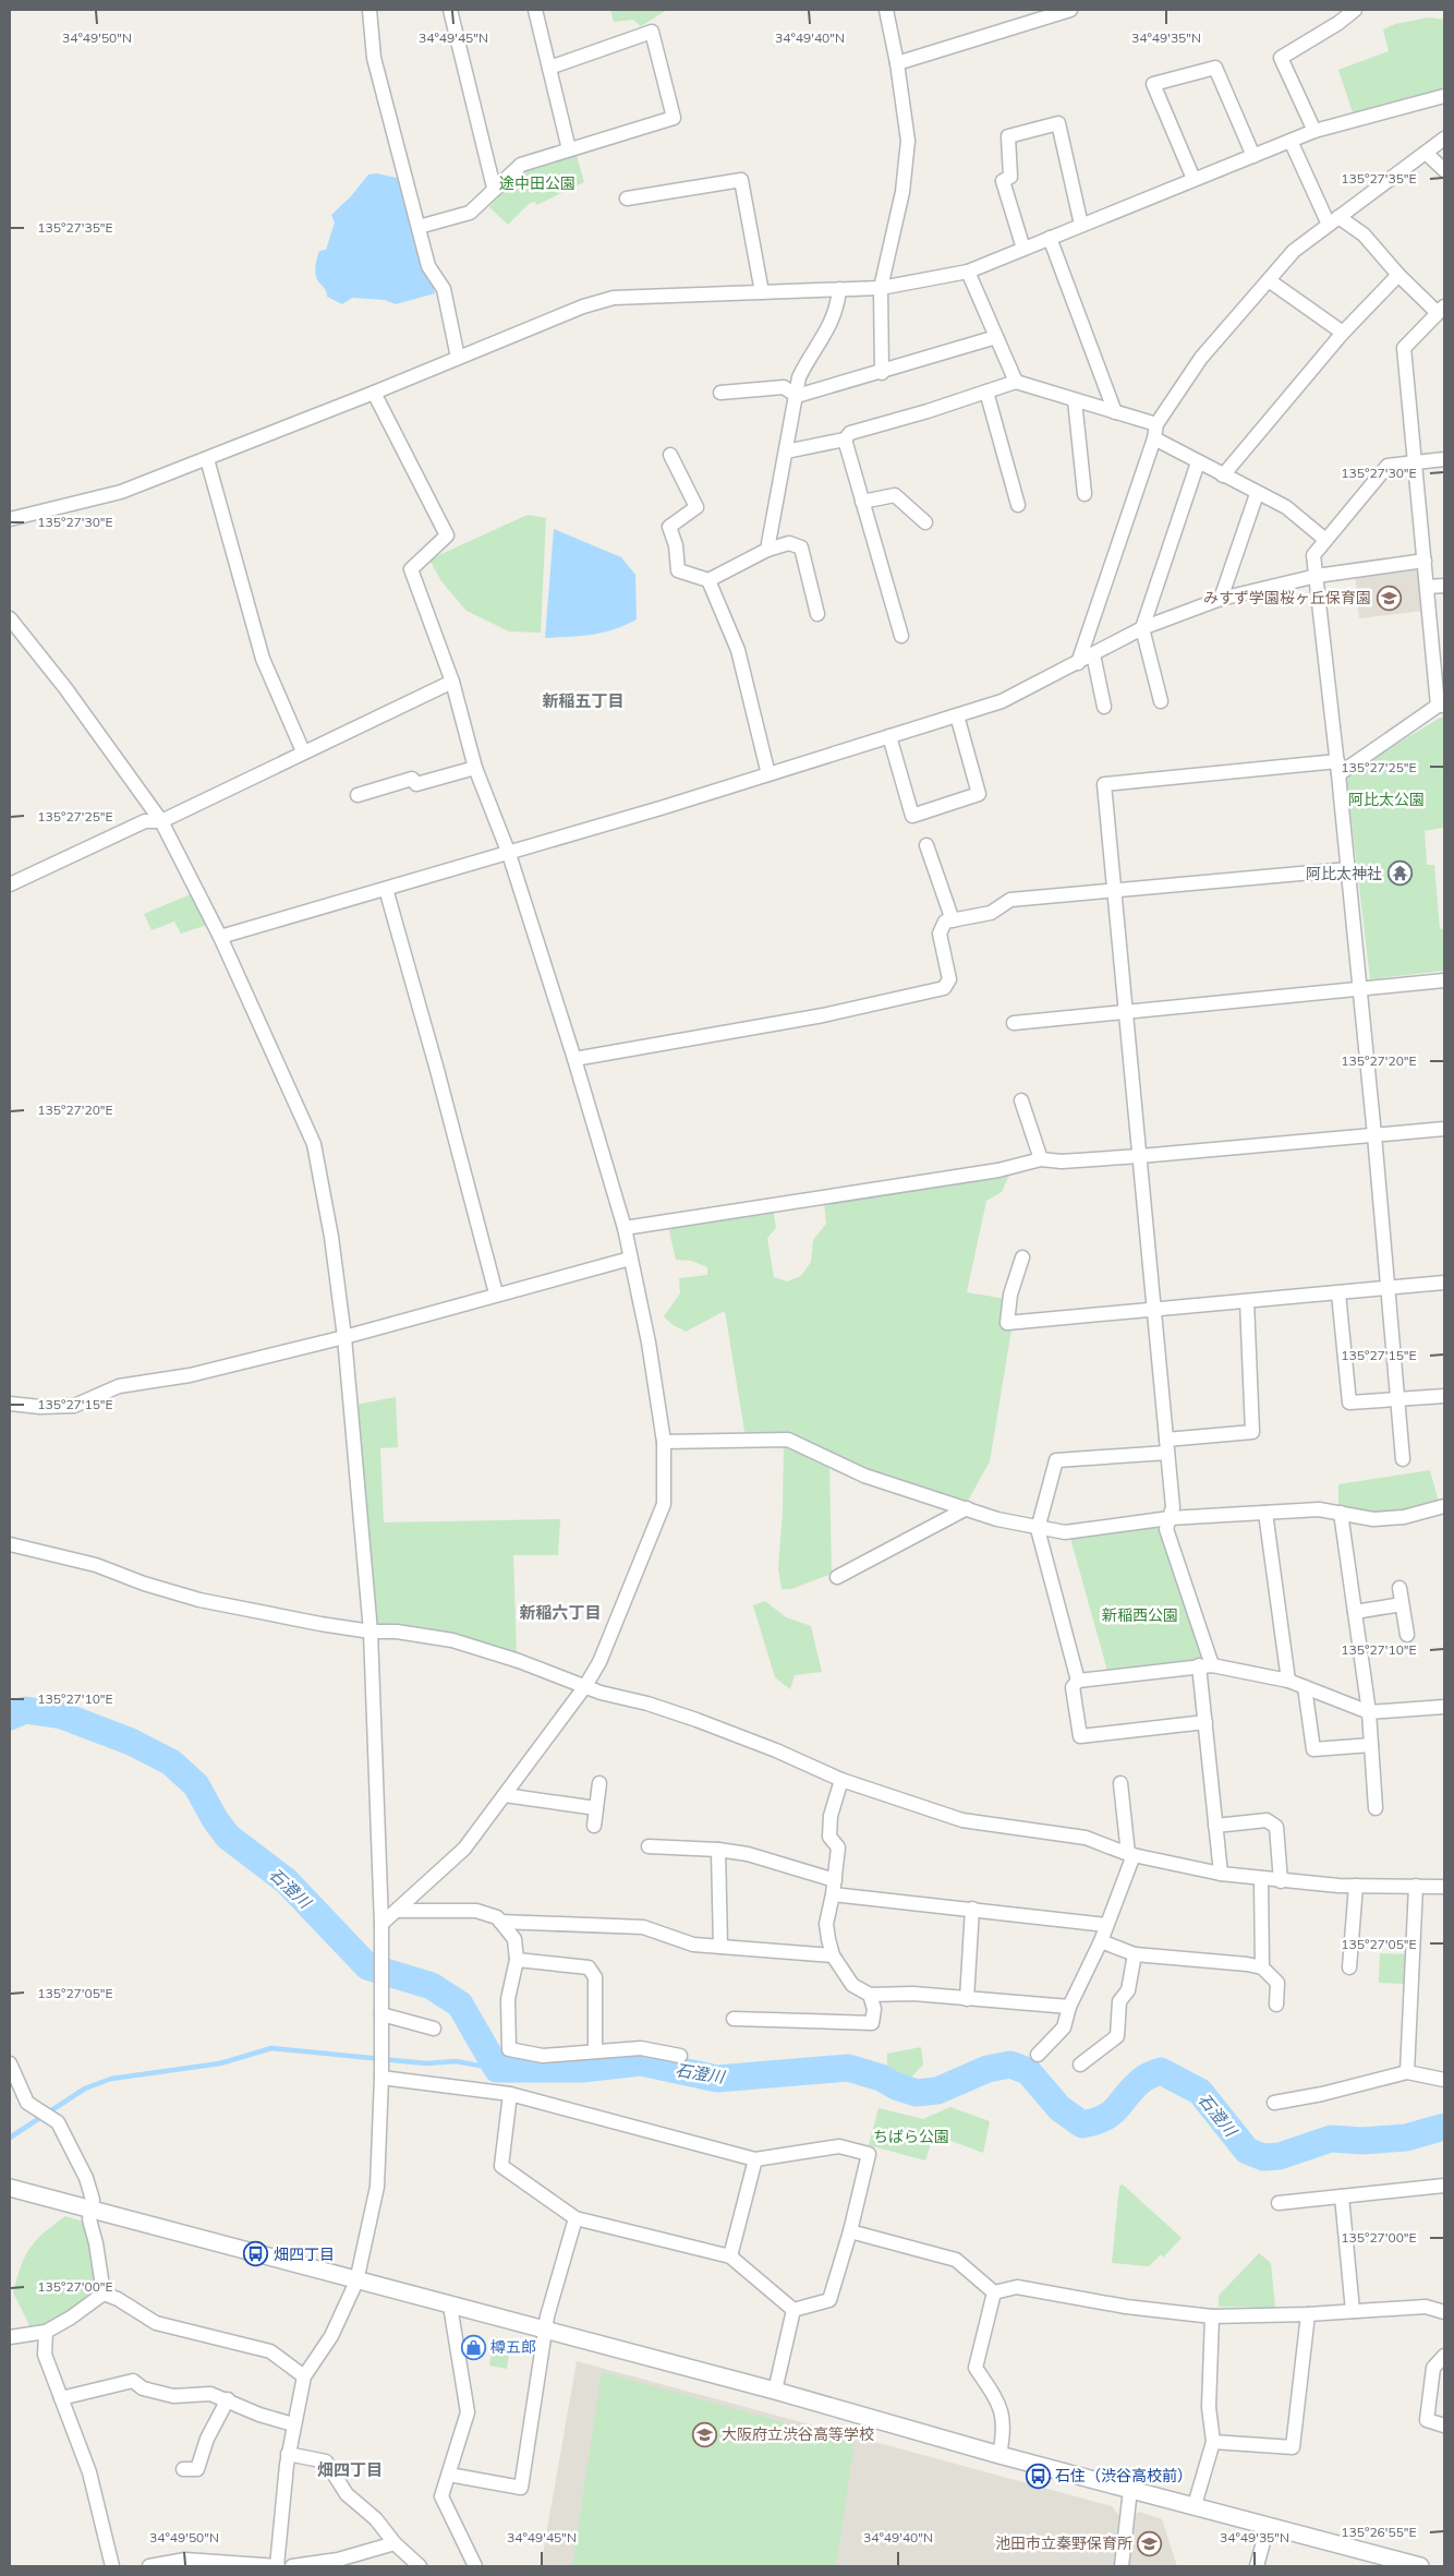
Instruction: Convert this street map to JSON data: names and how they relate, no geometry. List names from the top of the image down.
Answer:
{
  "districts": ["新稲五丁目", "新稲六丁目", "畑四丁目"],
  "water": ["石澄川"],
  "parks": [
    "途中田公園",
    "阿比太公園",
    "新稲西公園",
    "ちばら公園"
  ],
  "places": {
    "school or university": ["みすず学園桜ヶ丘保育園", "大阪府立渋谷高等学校", "池田市立秦野保育所"],
    "temple": ["阿比太神社"],
    "bus stop": ["畑四丁目", "石住（渋谷高校前）"],
    "shop": ["樽五郎"]
  },
  "coordinates": [
    "34°49'50\"N",
    "34°49'45\"N",
    "34°49'40\"N",
    "34°49'35\"N",
    "135°27'35\"E",
    "135°27'30\"E",
    "135°27'25\"E",
    "135°27'20\"E",
    "135°27'15\"E",
    "135°27'10\"E",
    "135°27'05\"E",
    "135°27'00\"E",
    "135°26'55\"E"
  ]
}
